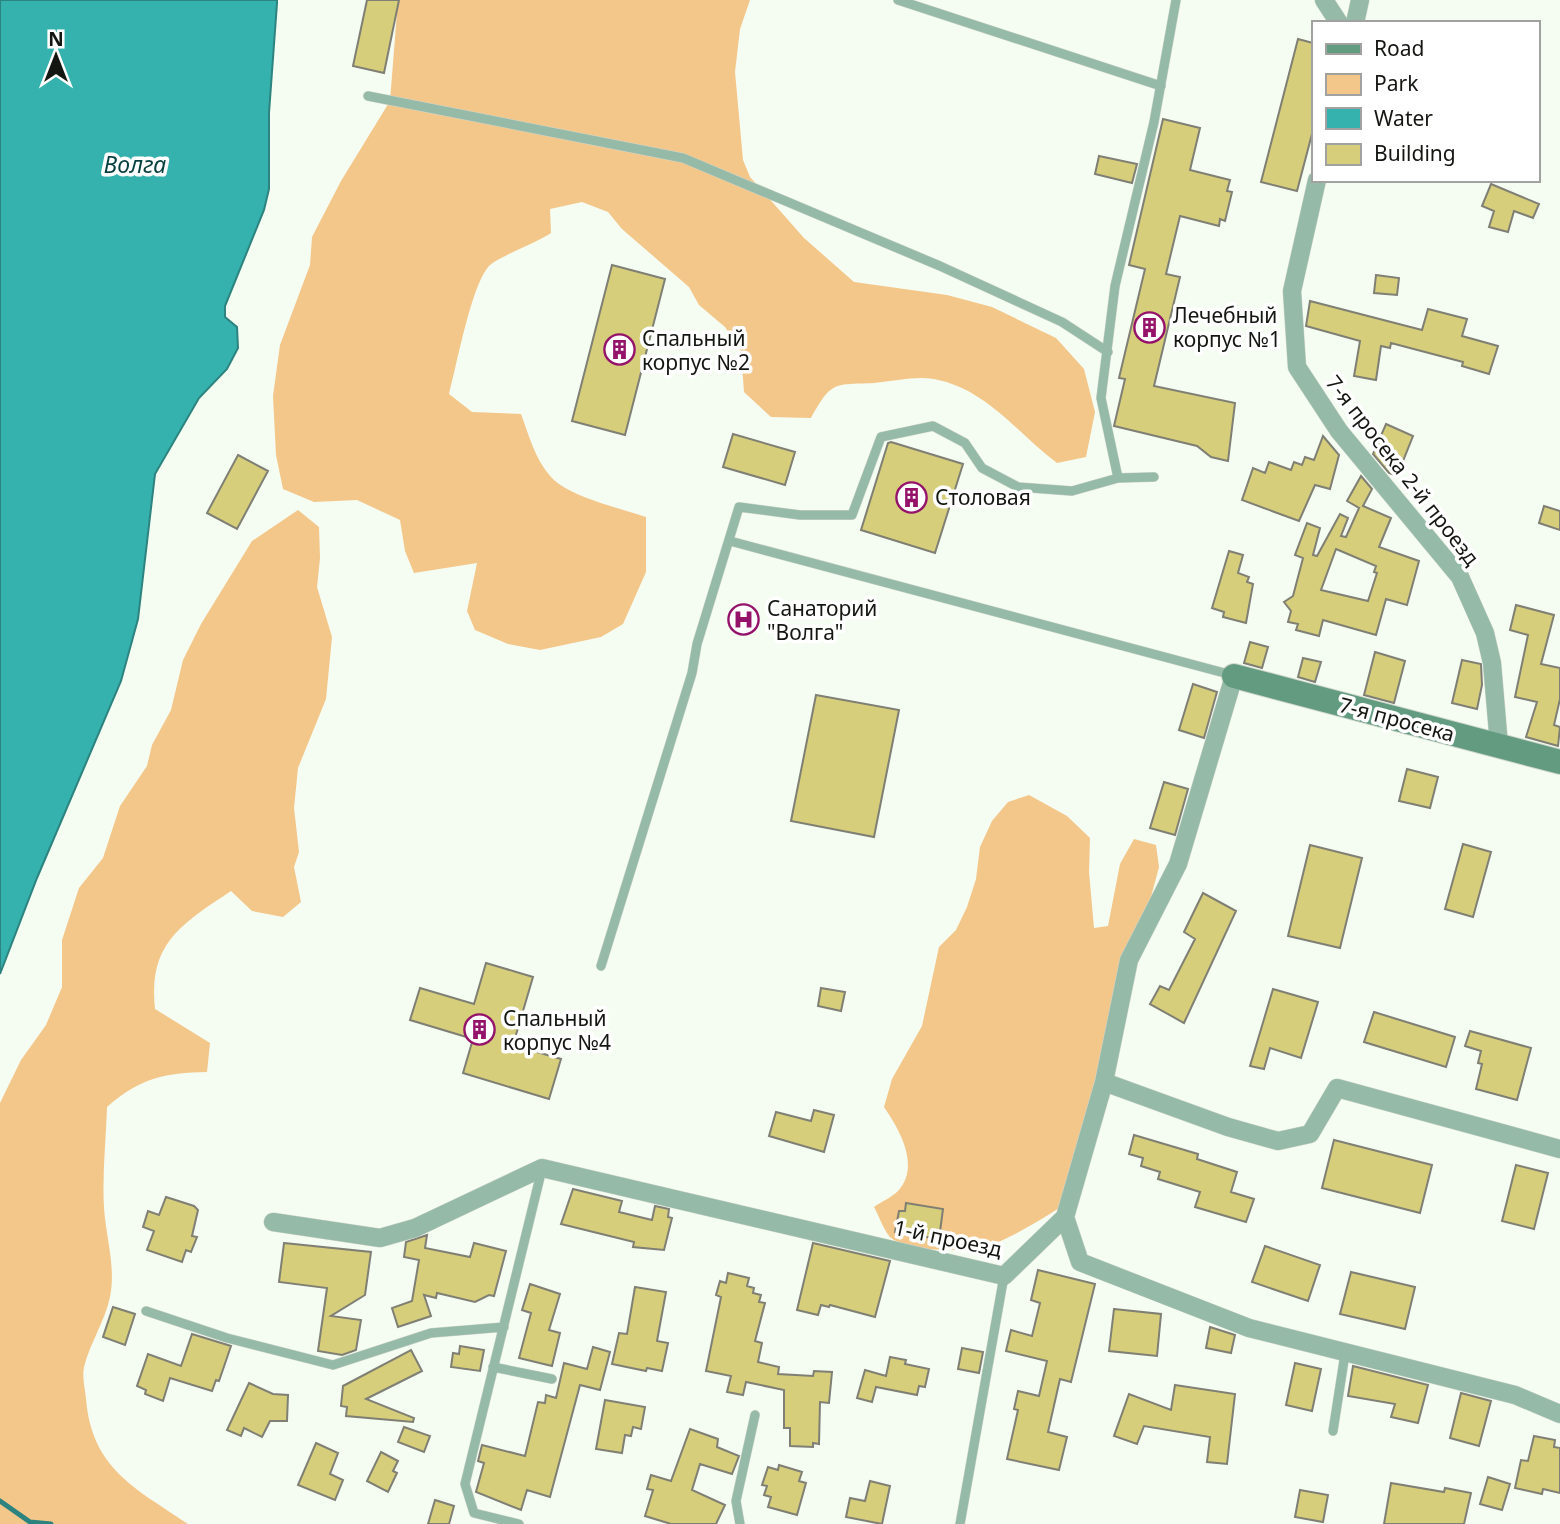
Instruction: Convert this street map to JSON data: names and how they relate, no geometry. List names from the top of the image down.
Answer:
{
  "streets": {
    "street": ["7-я просека 2-й проезд", "7-я просека", "1-й проезд"]
  },
  "crossings": [
    ["7-я просека 2-й проезд", "7-я просека"]
  ],
  "water": ["Волга"],
  "places": {
    "building": [
      "Лечебный корпус №1",
      "Спальный корпус №2",
      "Столовая",
      "Спальный корпус №4"
    ],
    "hospital": ["Санаторий \"Волга\""]
  },
  "legend": [
    "Road",
    "Park",
    "Water",
    "Building"
  ],
  "north": "top"
}
